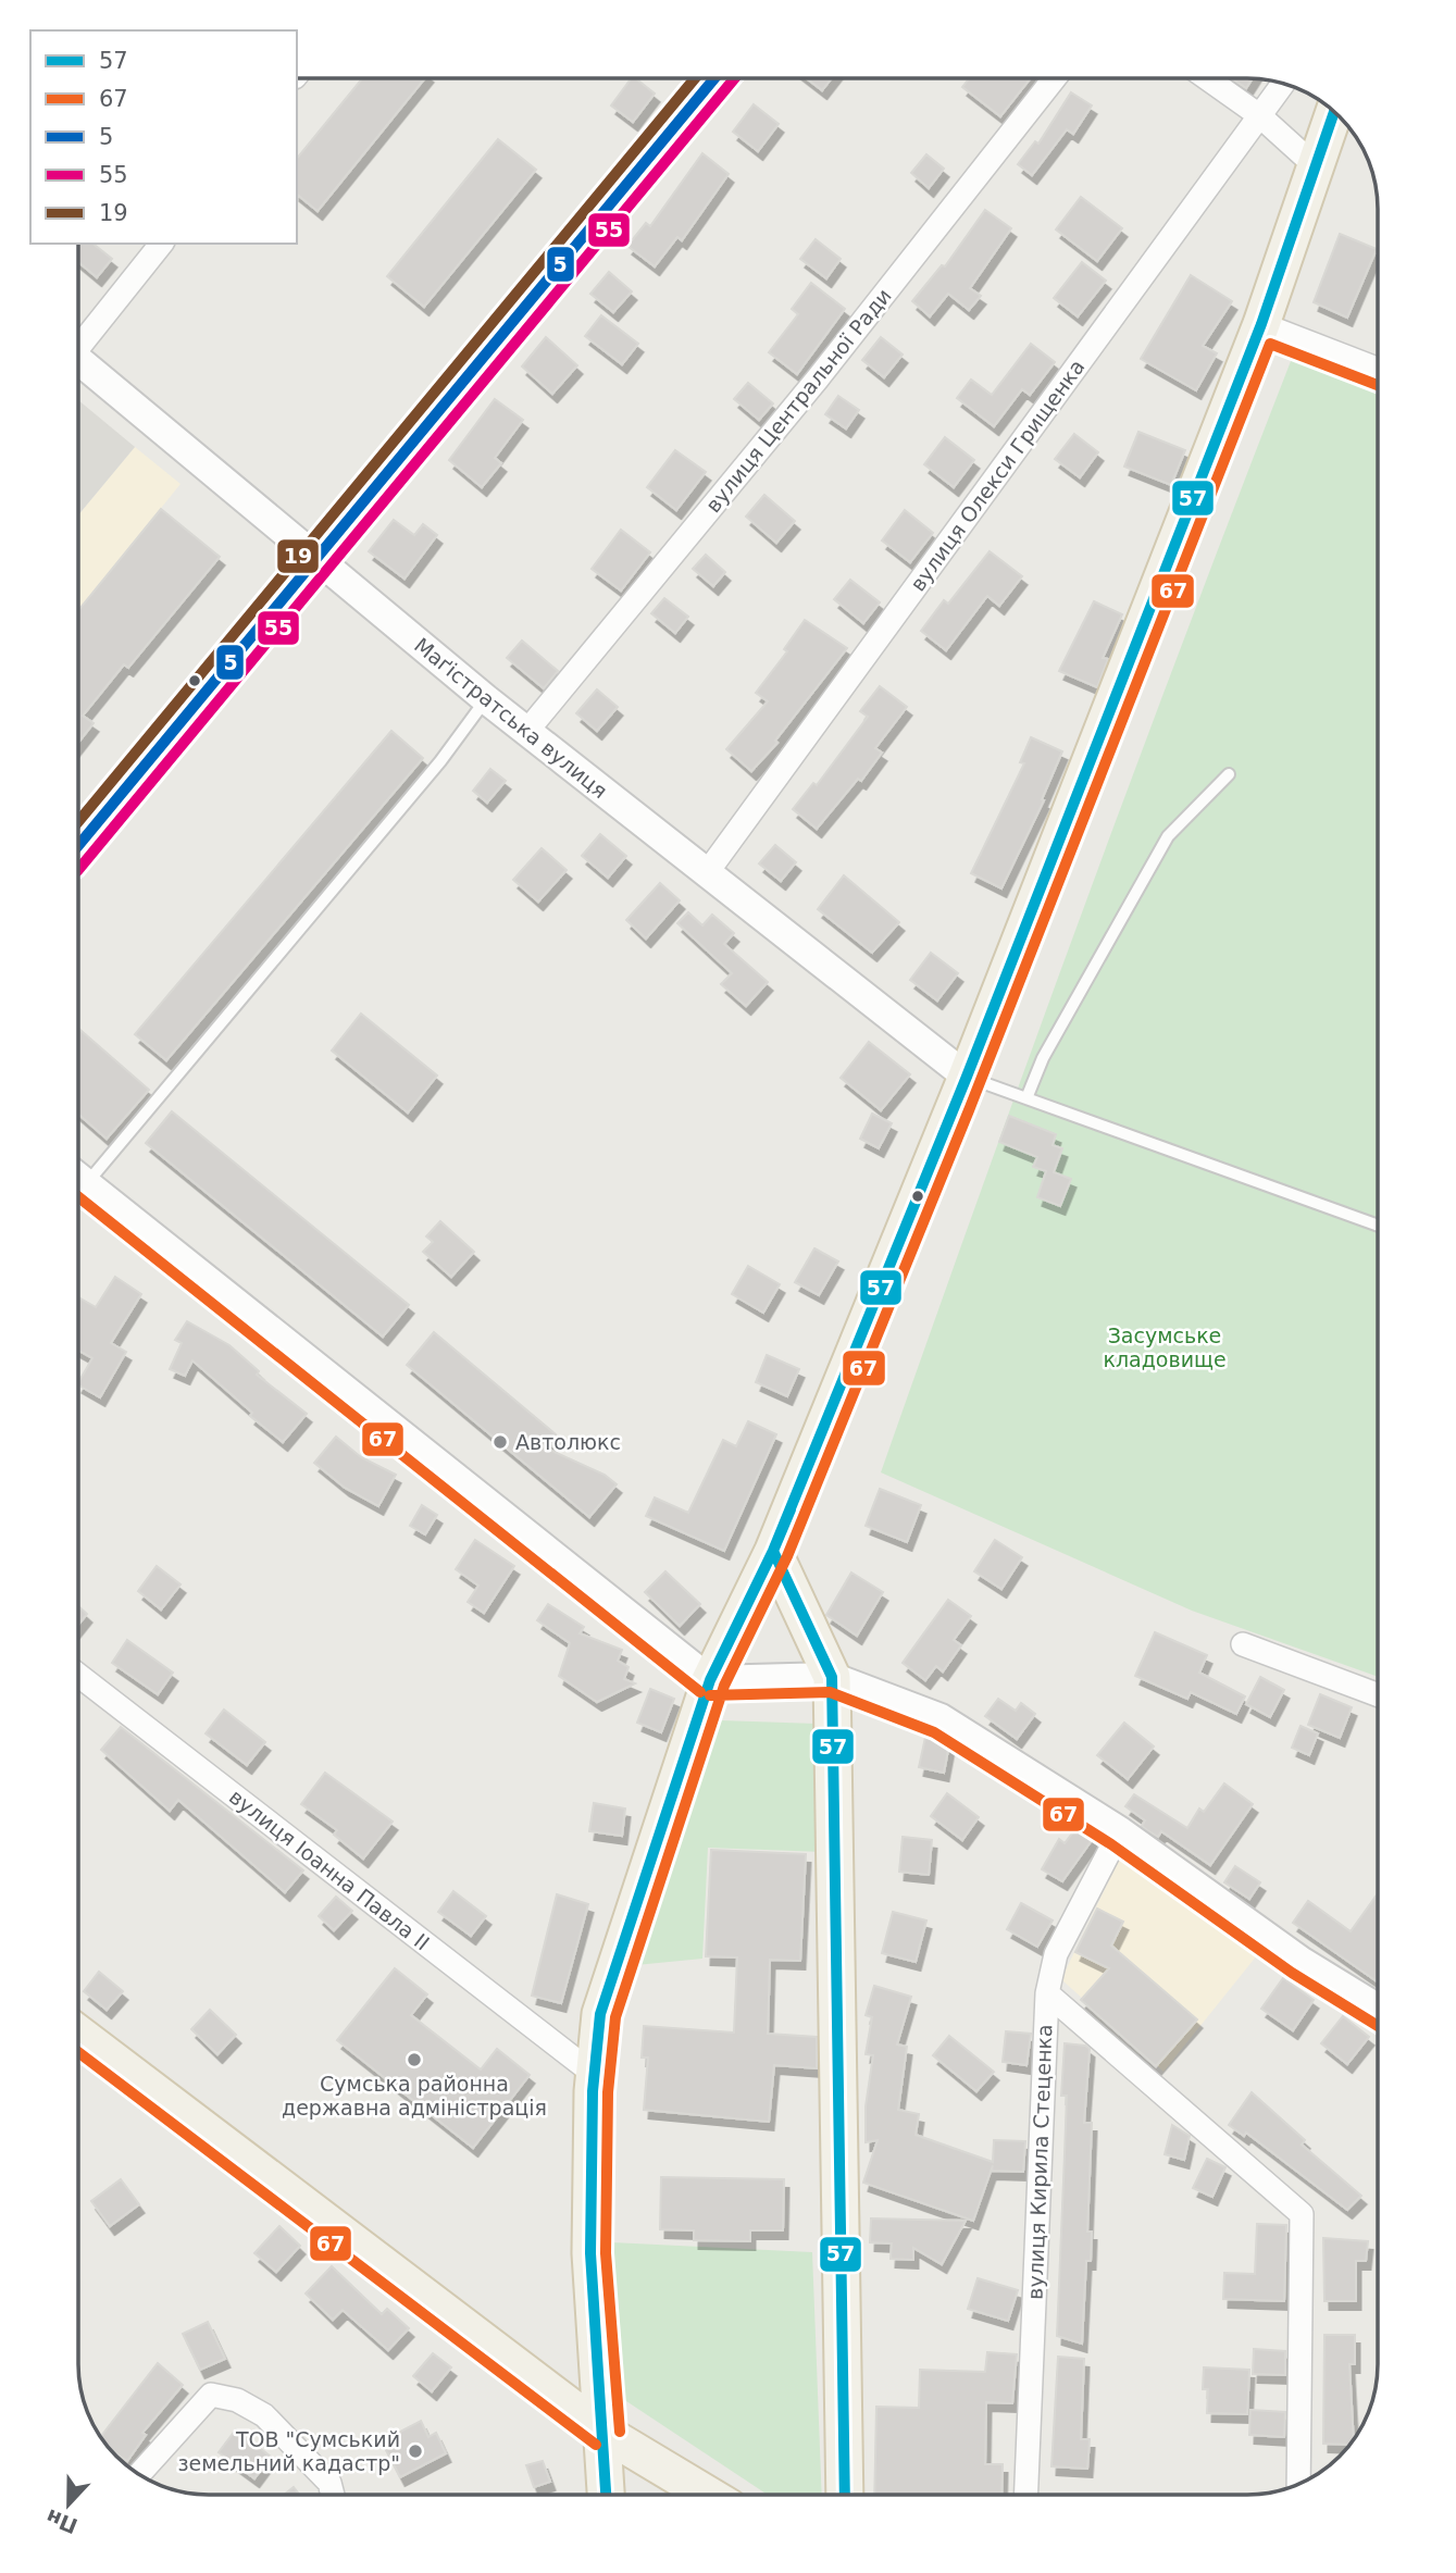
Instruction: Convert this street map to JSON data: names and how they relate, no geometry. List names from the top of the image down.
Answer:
{
  "streets": {
    "street": [
      "вулиця Центральної Ради",
      "вулиця Олекси Грищенка",
      "Маґістратська вулиця",
      "вулиця Іоанна Павла II",
      "вулиця Кирила Стеценка"
    ]
  },
  "crossings": [
    ["вулиця Центральної Ради", "Маґістратська вулиця"],
    ["вулиця Олекси Грищенка", "Маґістратська вулиця"]
  ],
  "parks": ["Засумське кладовище"],
  "places": ["Автолюкс", "Сумська районна державна адміністрація", "ТОВ \"Сумський земельний кадастр\""],
  "lines": [
    "transit line 5",
    "transit line 55",
    "transit line 19",
    "transit line 57",
    "transit line 67"
  ],
  "legend": [
    "57",
    "67",
    "5",
    "55",
    "19"
  ],
  "north": "bottom"
}
